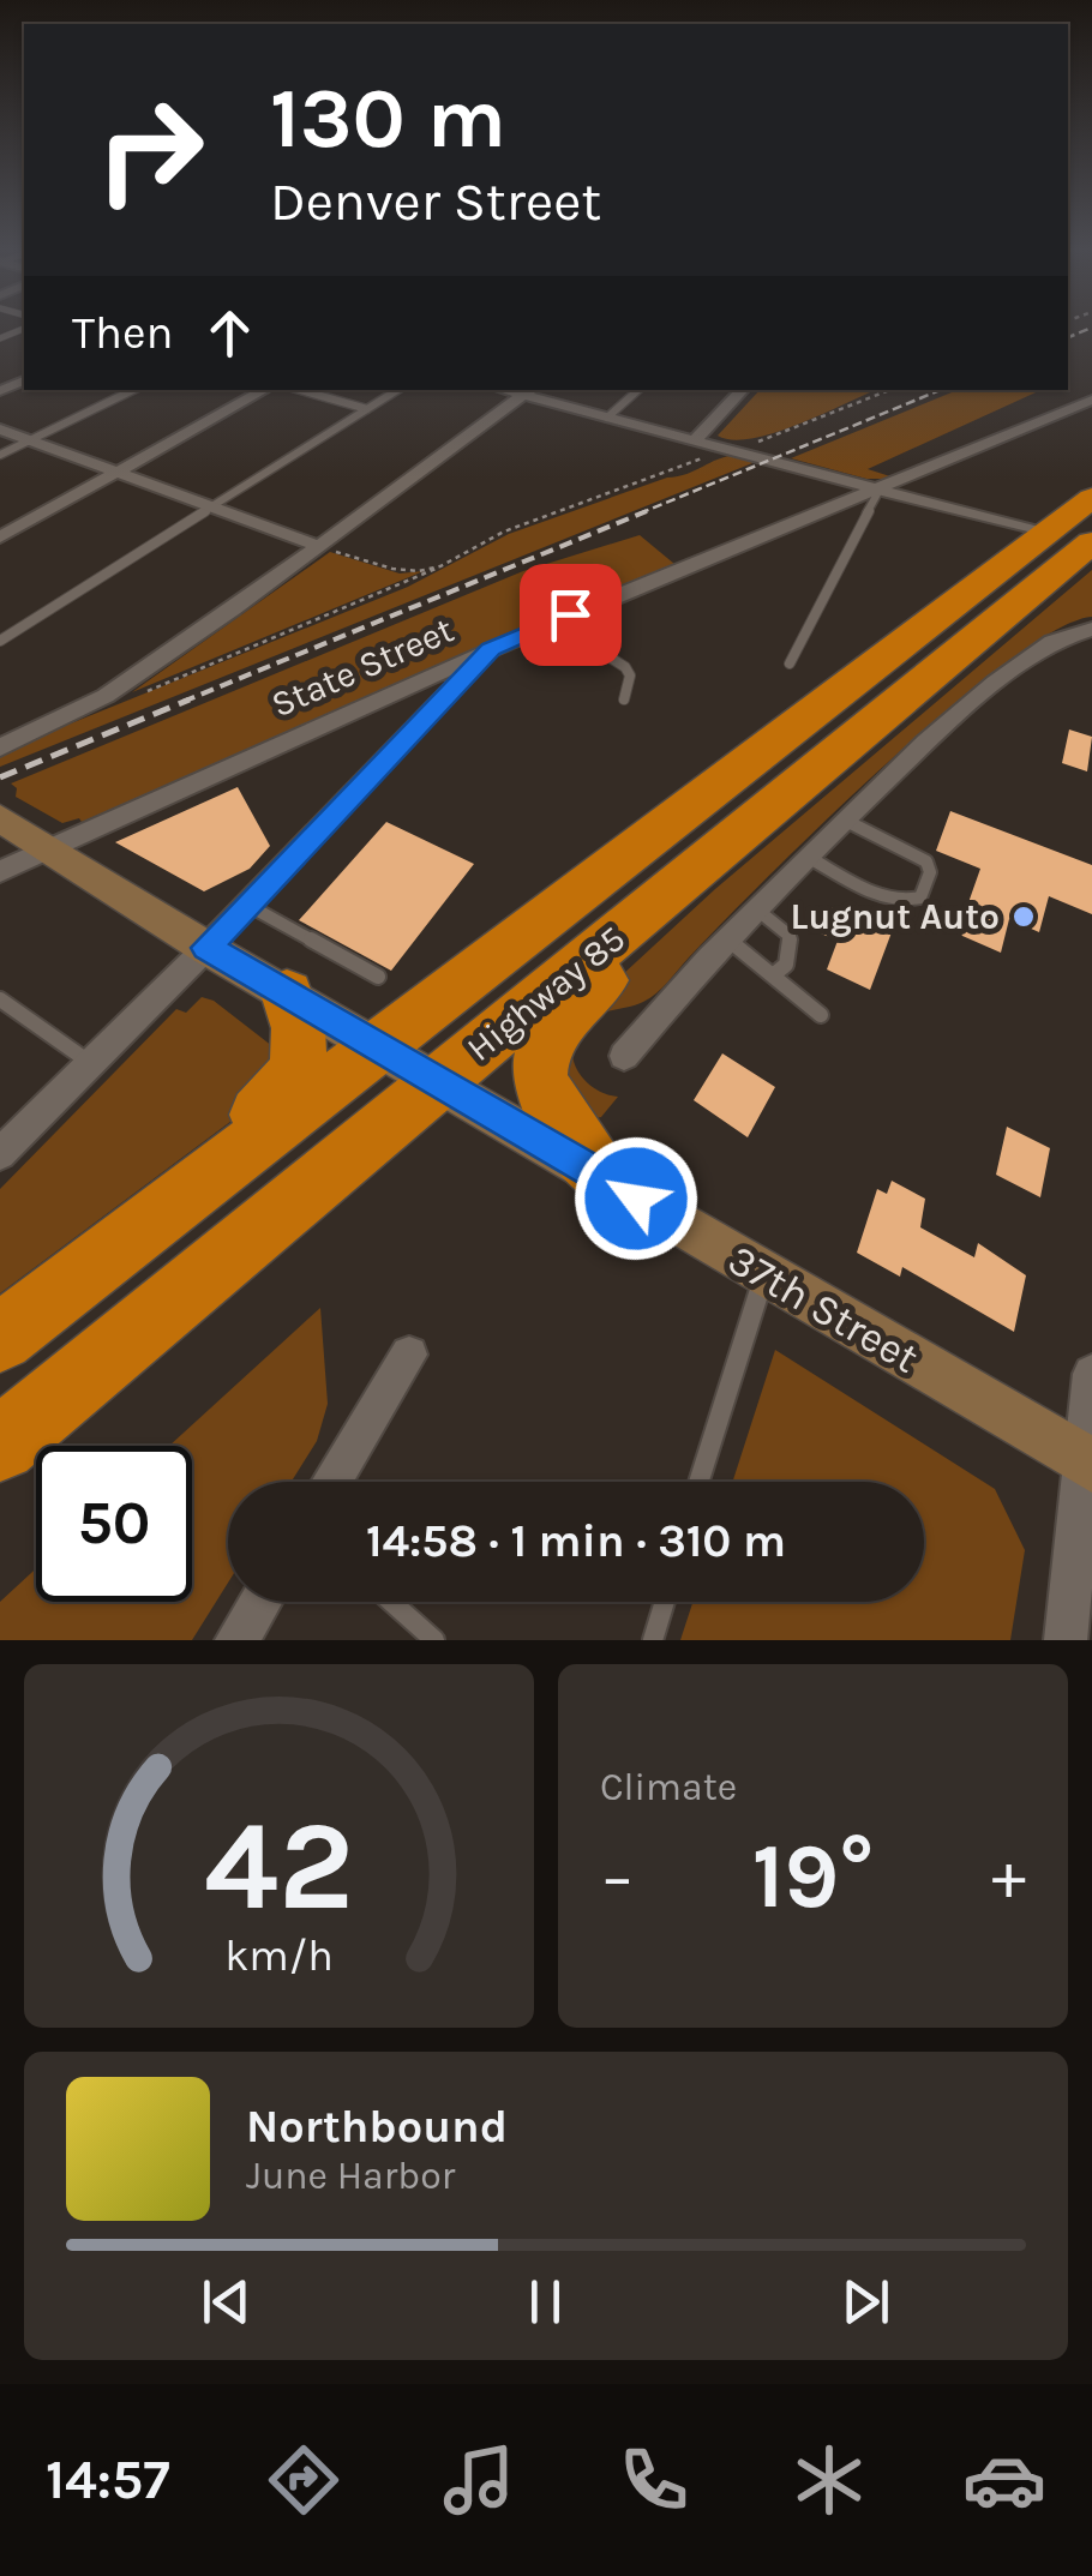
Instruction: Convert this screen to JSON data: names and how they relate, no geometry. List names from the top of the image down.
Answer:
{
  "streets": {
    "highway": ["Highway 85"],
    "main road": ["37th Street"],
    "street": ["State Street"]
  },
  "crossings": [
    ["State Street", "37th Street"],
    ["Highway 85", "37th Street"]
  ],
  "places": ["Lugnut Auto"],
  "page": {
    "turn": ["130 m", "Denver Street"],
    "then": "Then",
    "limit": "50",
    "trip": "14:58 · 1 min · 310 m",
    "tile": "Climate",
    "heat": ["−", "19°", "+"],
    "song": ["Northbound", "June Harbor"],
    "tabs": "14:57",
    "gauge": ["42", "km/h"]
  }
}
